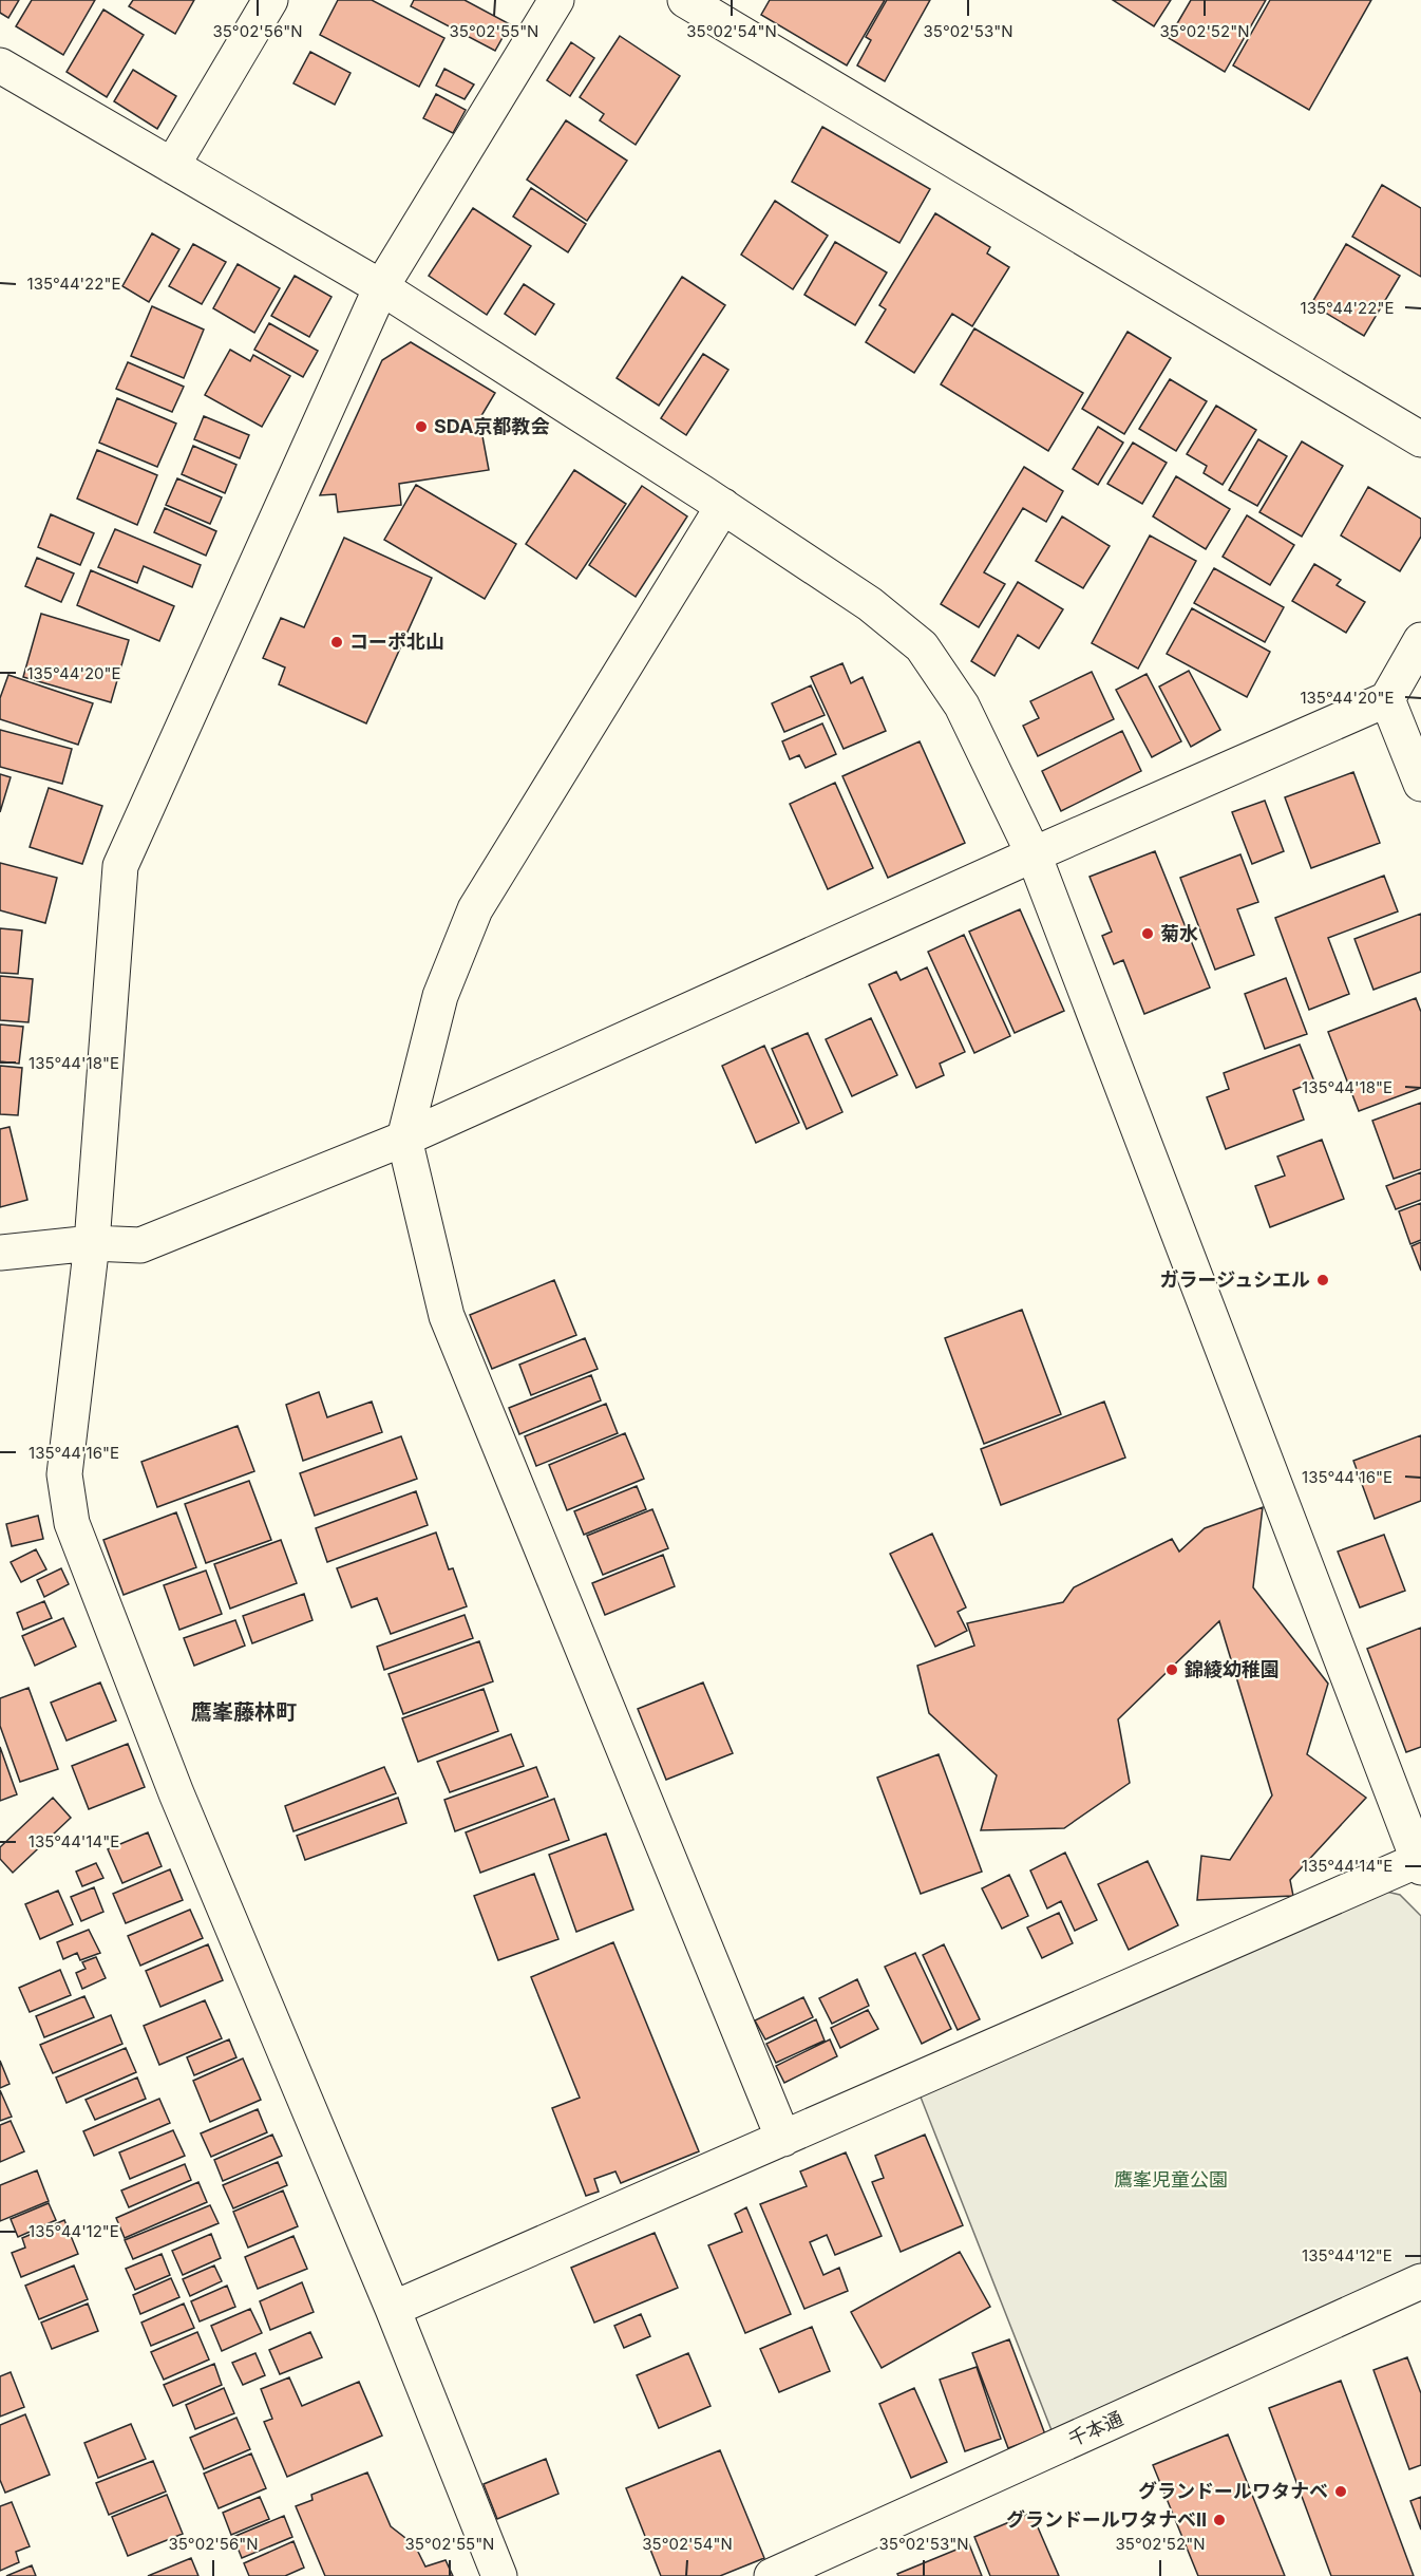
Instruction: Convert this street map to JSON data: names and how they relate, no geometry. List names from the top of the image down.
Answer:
{
  "streets": {
    "street": ["千本通"]
  },
  "districts": ["鷹峯藤林町"],
  "parks": ["鷹峯児童公園"],
  "places": [
    "SDA京都教会",
    "コーポ北山",
    "菊水",
    "ガラージュシエル",
    "錦綾幼稚園",
    "グランドールワタナベ",
    "グランドールワタナベⅡ"
  ],
  "coordinates": [
    "35°02'56\"N",
    "35°02'55\"N",
    "35°02'54\"N",
    "35°02'53\"N",
    "35°02'52\"N",
    "135°44'22\"E",
    "135°44'20\"E",
    "135°44'18\"E",
    "135°44'16\"E",
    "135°44'14\"E",
    "135°44'12\"E"
  ]
}
